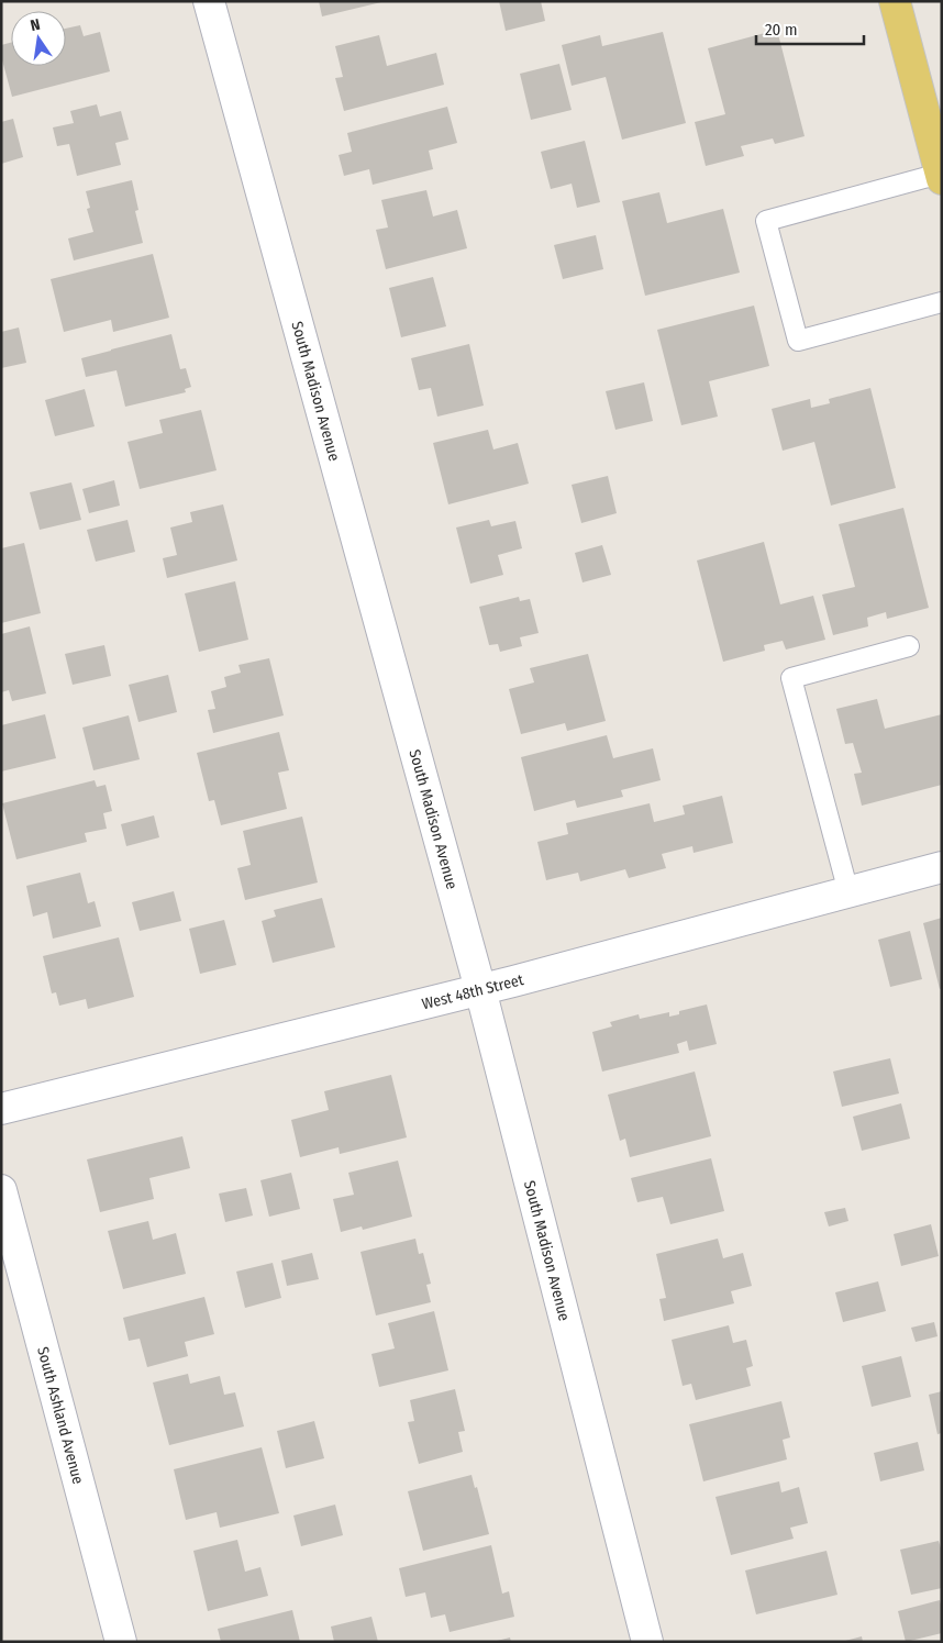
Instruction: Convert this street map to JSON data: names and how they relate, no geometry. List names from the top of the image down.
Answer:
{
  "streets": {
    "street": ["South Madison Avenue", "West 48th Street", "South Ashland Avenue"]
  },
  "crossings": [
    ["South Madison Avenue", "West 48th Street"]
  ],
  "scale_bar": "20 m",
  "north": "top"
}
